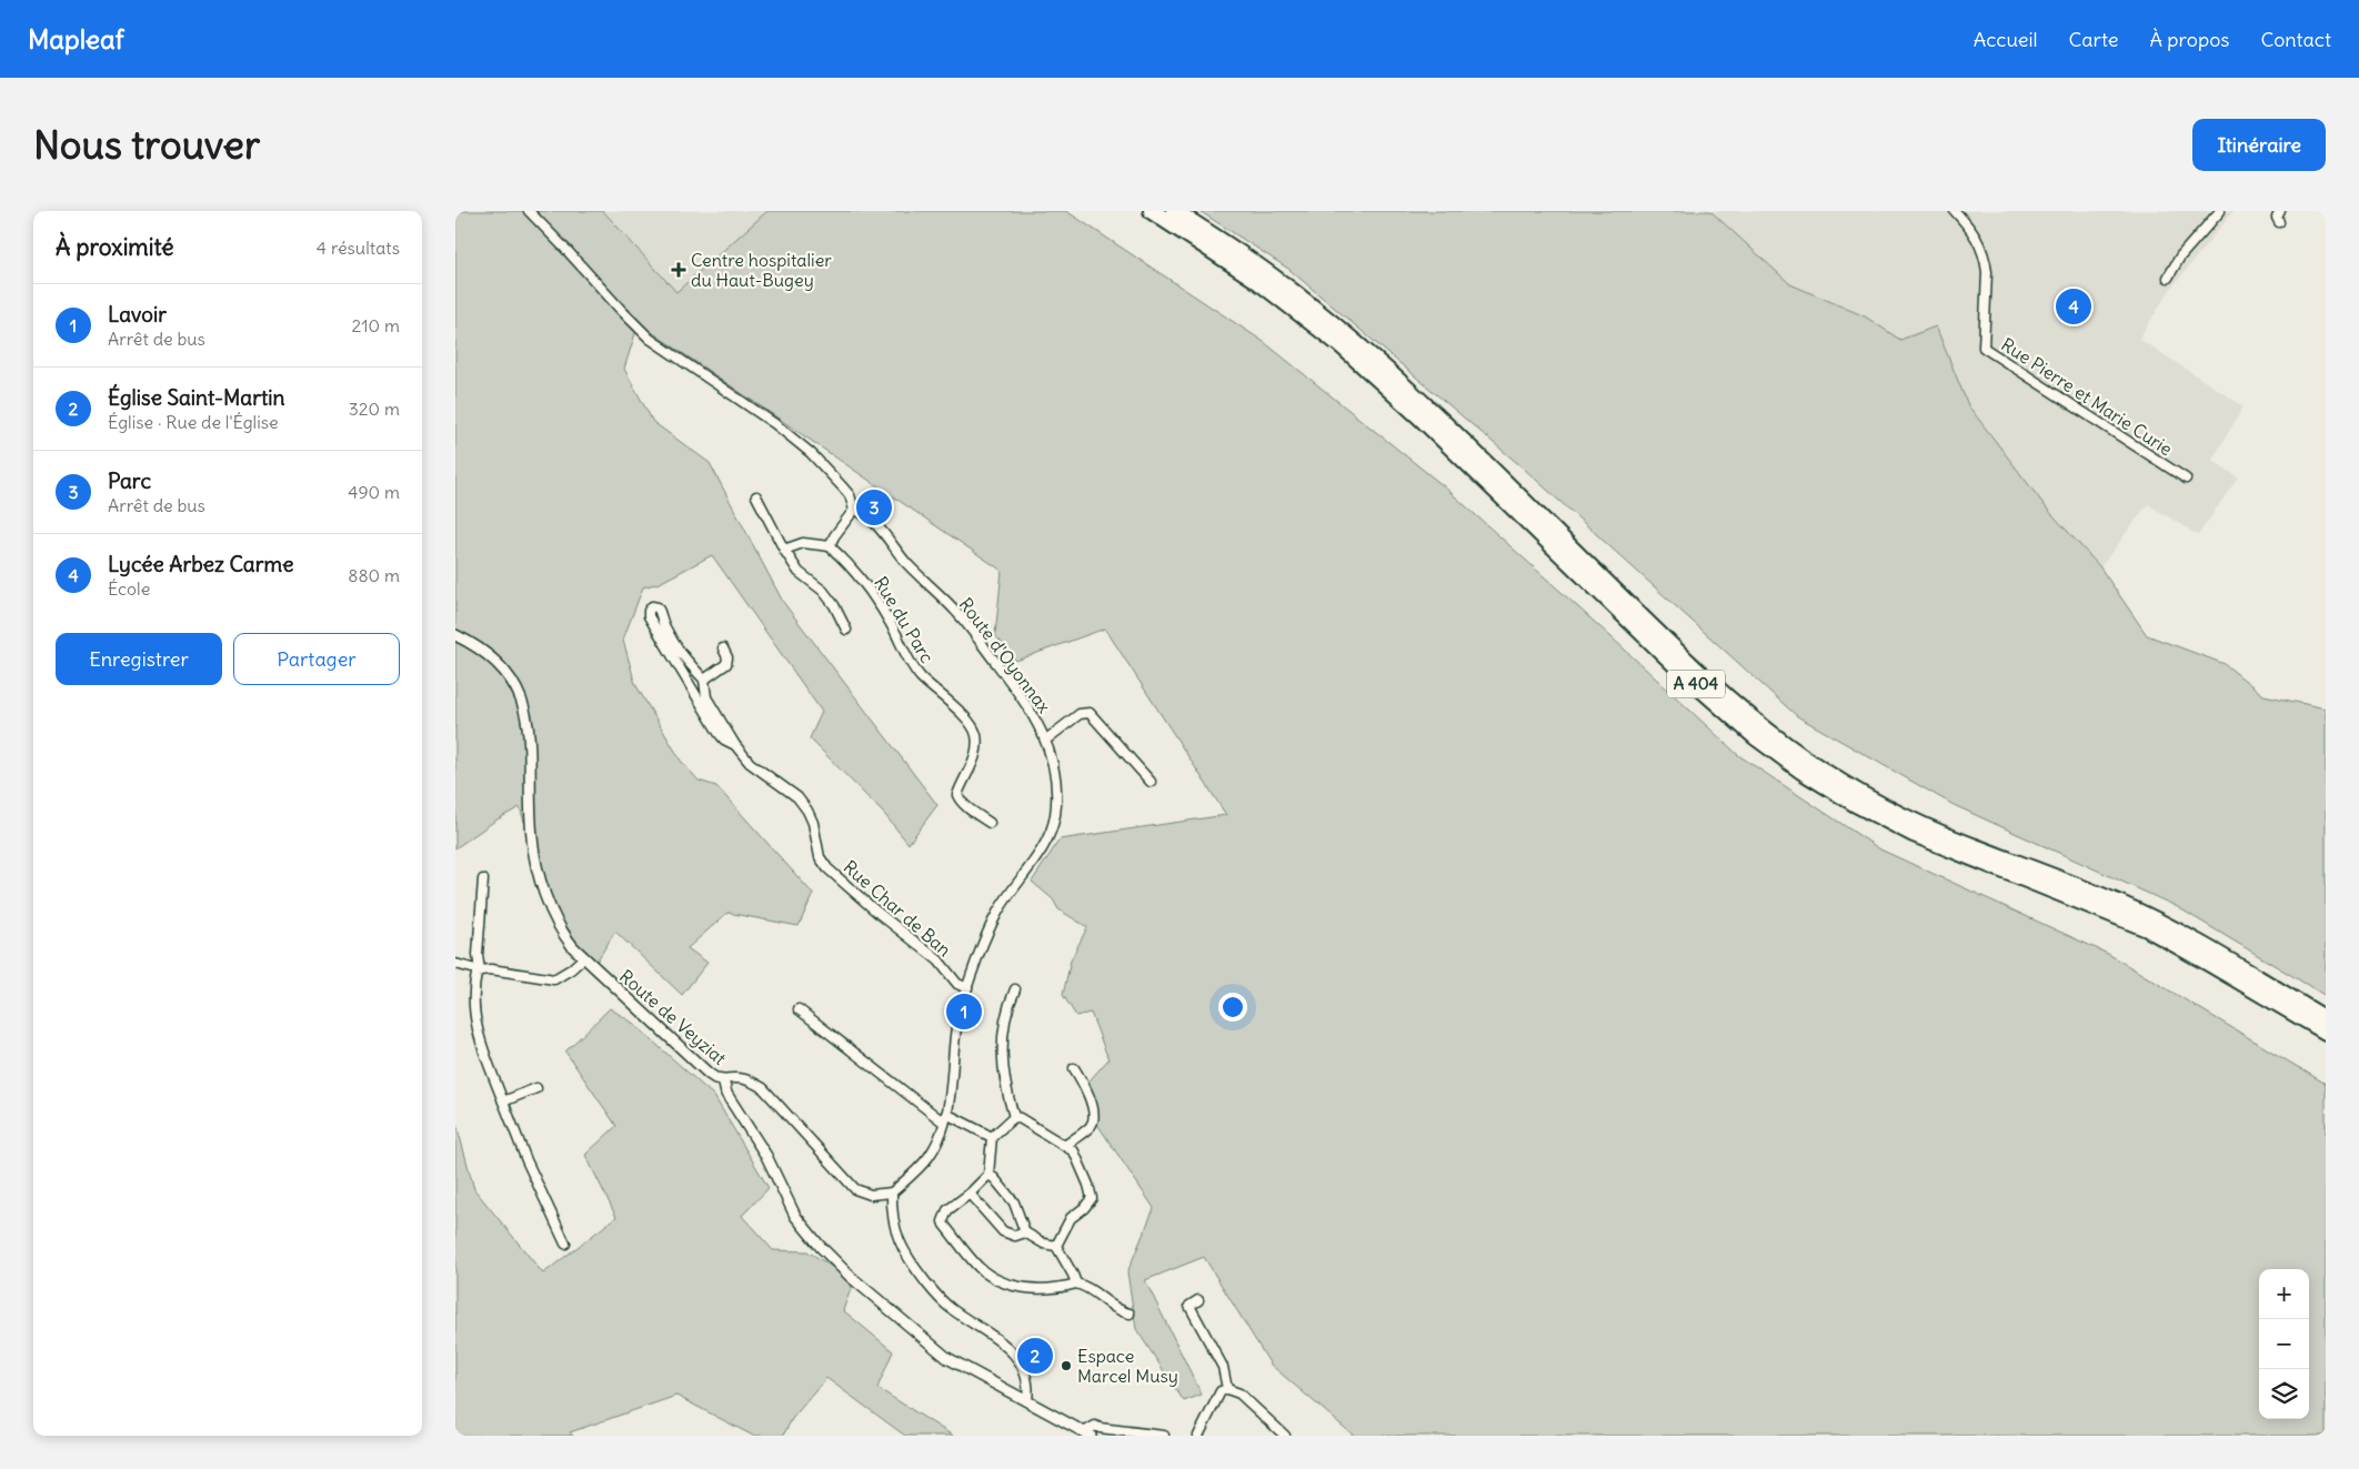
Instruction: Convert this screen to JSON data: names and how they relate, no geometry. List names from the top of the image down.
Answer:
{
  "streets": {
    "highway": ["A 404"],
    "street": [
      "Rue Pierre et Marie Curie",
      "Rue du Parc",
      "Route d'Oyonnax",
      "Rue Char de Ban",
      "Route de Veyziat"
    ]
  },
  "crossings": [
    ["Route d'Oyonnax", "Rue Char de Ban"]
  ],
  "places": {
    "health": ["Centre hospitalier du Haut-Bugey"],
    "other": ["Espace Marcel Musy"]
  },
  "page": {
    "header": "Mapleaf",
    "nav": [
      "Accueil",
      "Carte",
      "À propos",
      "Contact"
    ],
    "buttons": [
      "Itinéraire",
      ["Enregistrer", "Partager"]
    ],
    "title": "Nous trouver",
    "heading": ["À proximité", "4 résultats"],
    "list": [
      {
        "mark": "1",
        "name": "Lavoir",
        "note": "Arrêt de bus",
        "value": "210 m"
      },
      {
        "mark": "2",
        "name": "Église Saint-Martin",
        "note": "Église · Rue de l'Église",
        "value": "320 m"
      },
      {
        "mark": "3",
        "name": "Parc",
        "note": "Arrêt de bus",
        "value": "490 m"
      },
      {
        "mark": "4",
        "name": "Lycée Arbez Carme",
        "note": "École",
        "value": "880 m"
      }
    ],
    "pins": [
      "4",
      "3",
      "1",
      "2"
    ],
    "map_buttons": ["+", "−"]
  }
}
